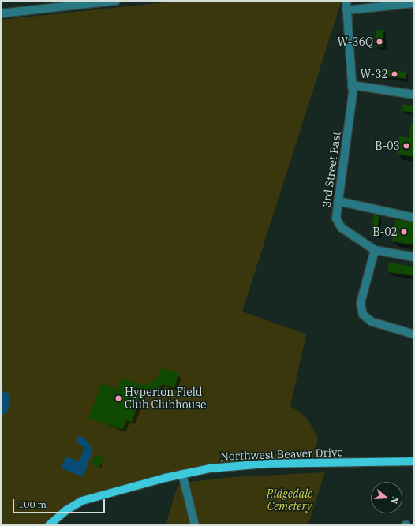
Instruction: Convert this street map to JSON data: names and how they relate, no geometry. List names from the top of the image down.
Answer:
{
  "streets": {
    "main road": ["Northwest Beaver Drive"],
    "street": ["3rd Street East"]
  },
  "parks": ["Ridgedale Cemetery"],
  "places": [
    "W-36Q",
    "W-32",
    "B-03",
    "B-02",
    "Hyperion Field Club Clubhouse"
  ],
  "scale_bar": "100 m",
  "north": "right"
}
